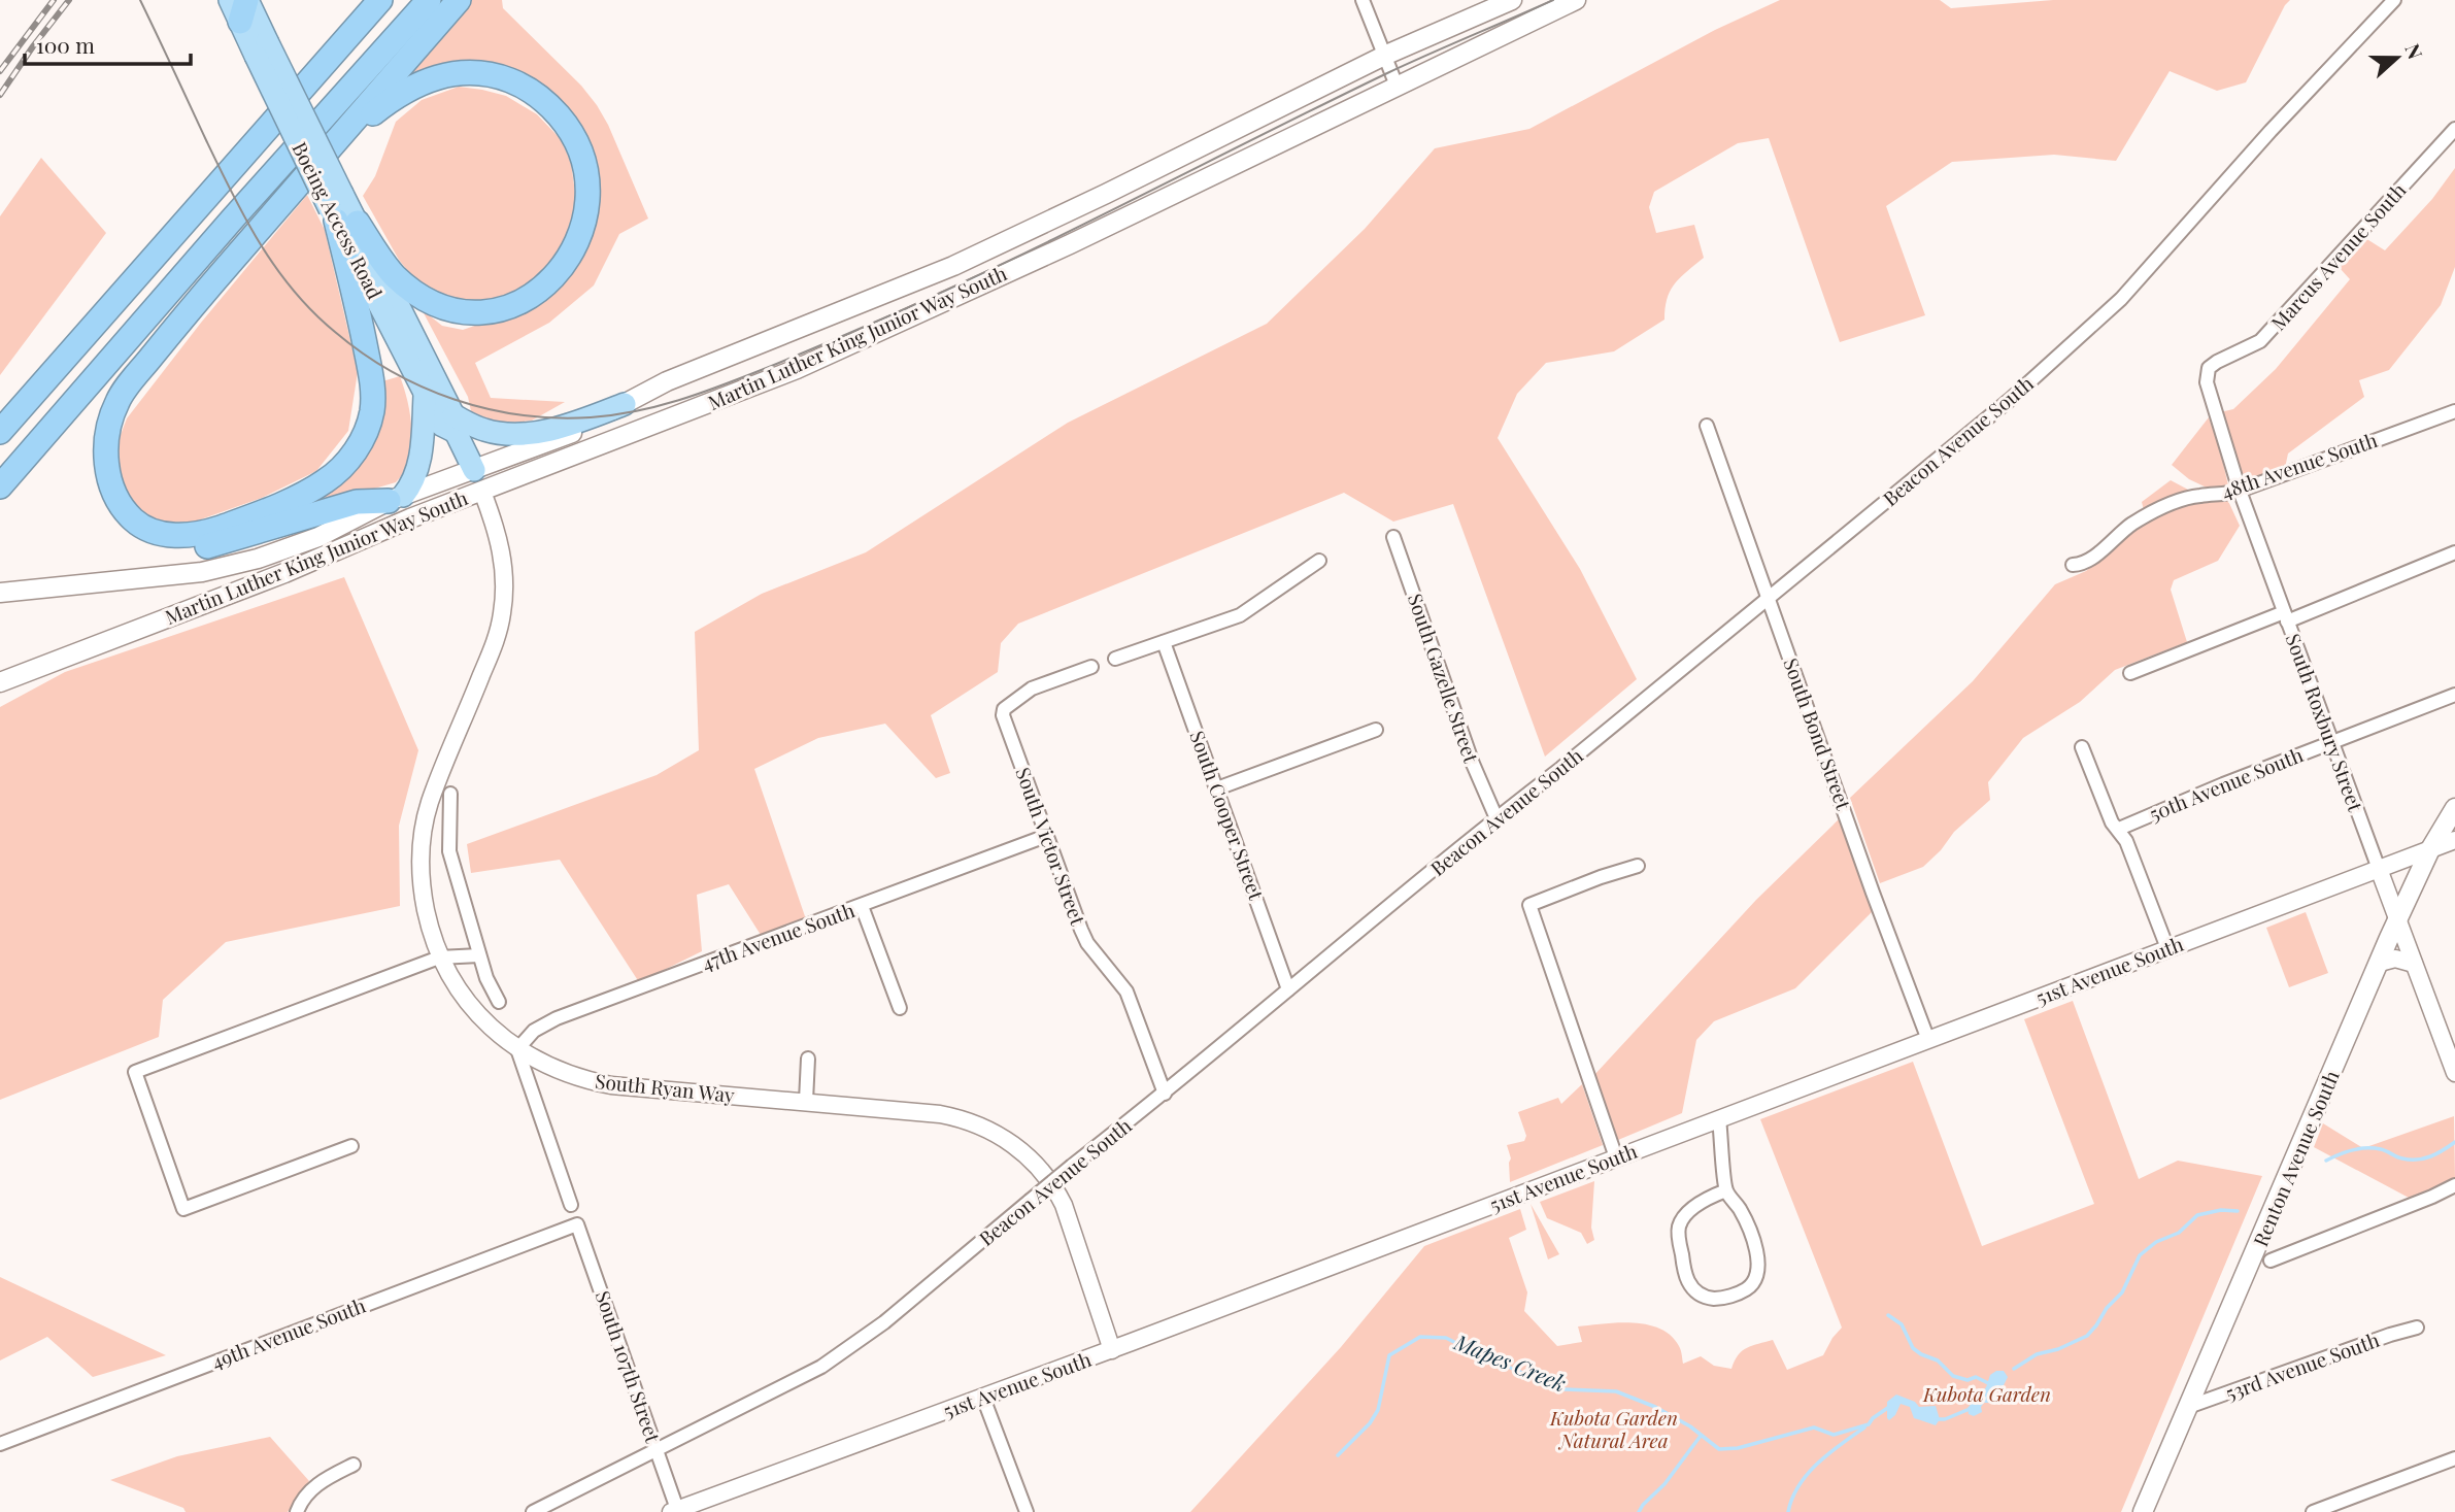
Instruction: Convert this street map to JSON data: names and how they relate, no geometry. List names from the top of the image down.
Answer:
{
  "streets": {
    "highway": ["Boeing Access Road"],
    "main road": ["Martin Luther King Junior Way South", "Renton Avenue South"],
    "street": [
      "Marcus Avenue South",
      "Beacon Avenue South",
      "48th Avenue South",
      "South Gazelle Street",
      "South Roxbury Street",
      "South Bond Street",
      "50th Avenue South",
      "South Cooper Street",
      "South Victor Street",
      "47th Avenue South",
      "51st Avenue South",
      "South Ryan Way",
      "49th Avenue South",
      "South 107th Street",
      "53rd Avenue South"
    ]
  },
  "crossings": [
    ["Boeing Access Road", "Martin Luther King Junior Way South"],
    ["Boeing Access Road", "South Ryan Way"],
    ["Marcus Avenue South", "South Roxbury Street"],
    ["Martin Luther King Junior Way South", "South Ryan Way"],
    ["Beacon Avenue South", "South Gazelle Street"],
    ["Beacon Avenue South", "South Bond Street"],
    ["Beacon Avenue South", "South Cooper Street"],
    ["Beacon Avenue South", "South Victor Street"],
    ["Beacon Avenue South", "South 107th Street"],
    ["48th Avenue South", "South Roxbury Street"],
    ["South Roxbury Street", "50th Avenue South"],
    ["South Roxbury Street", "51st Avenue South"],
    ["South Roxbury Street", "Renton Avenue South"],
    ["South Bond Street", "51st Avenue South"],
    ["South Victor Street", "47th Avenue South"],
    ["47th Avenue South", "South Ryan Way"],
    ["51st Avenue South", "South Ryan Way"],
    ["51st Avenue South", "Renton Avenue South"],
    ["51st Avenue South", "South 107th Street"],
    ["Renton Avenue South", "53rd Avenue South"],
    ["49th Avenue South", "South 107th Street"]
  ],
  "water": ["Mapes Creek"],
  "parks": ["Kubota Garden", "Kubota Garden Natural Area"],
  "scale_bar": "100 m",
  "north": "right"
}
